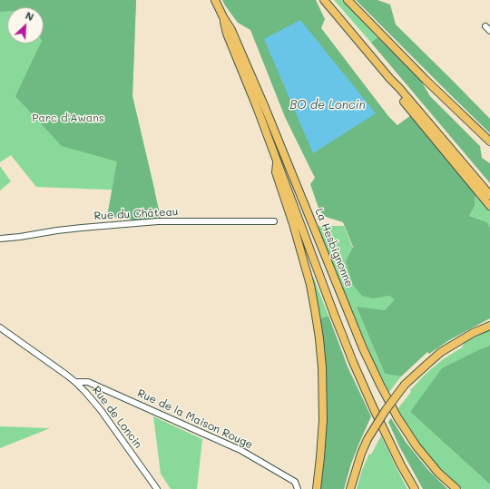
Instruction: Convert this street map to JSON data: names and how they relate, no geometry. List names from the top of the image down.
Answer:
{
  "streets": {
    "highway": ["La Hesbignonne"],
    "street": ["Rue du Château", "Rue de Loncin", "Rue de la Maison Rouge"]
  },
  "crossings": [
    ["Rue de Loncin", "Rue de la Maison Rouge"]
  ],
  "water": ["BO de Loncin"],
  "parks": ["Parc d'Awans"],
  "north": "top right"
}
